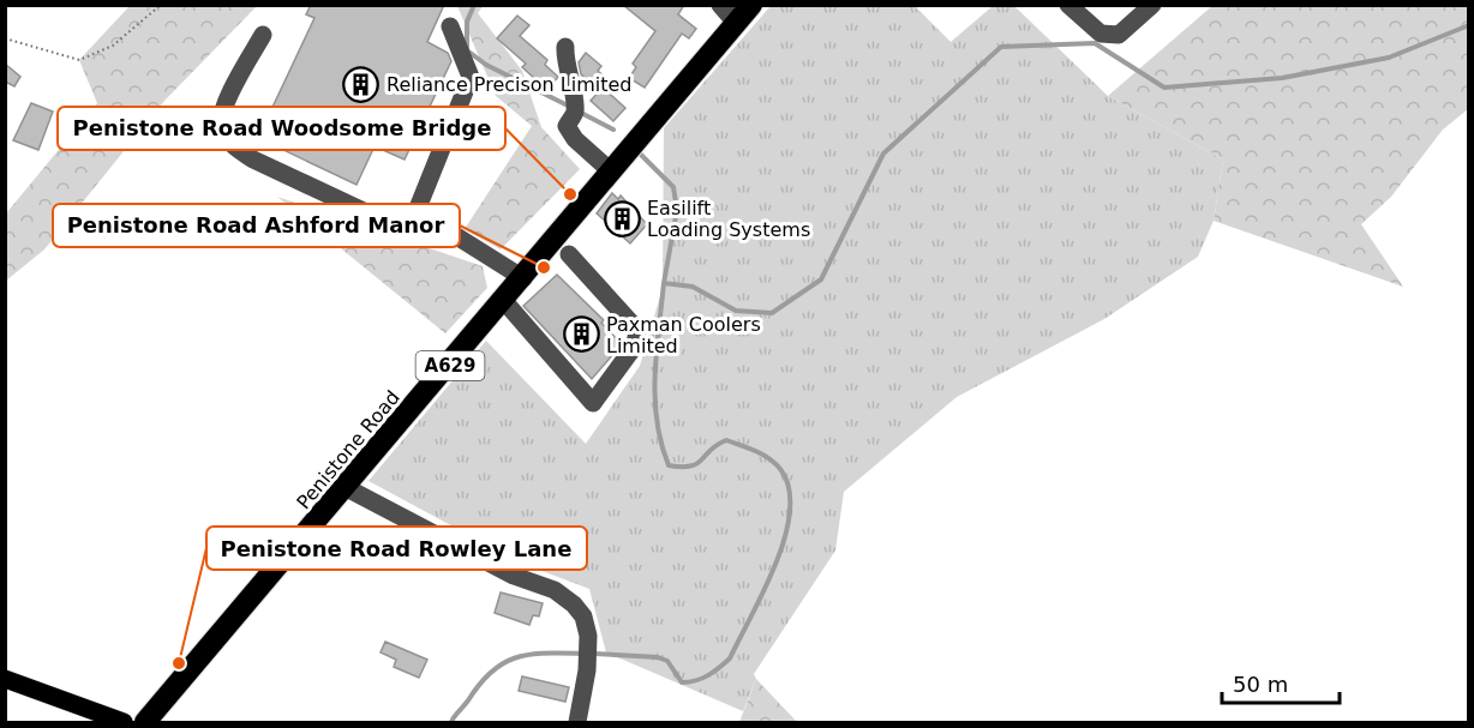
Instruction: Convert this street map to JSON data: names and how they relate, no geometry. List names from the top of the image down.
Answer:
{
  "streets": {
    "highway": ["A629", "Penistone Road"]
  },
  "places": {
    "building": ["Reliance Precison Limited", "Easilift Loading Systems", "Paxman Coolers Limited"],
    "other": ["Penistone Road Woodsome Bridge", "Penistone Road Ashford Manor", "Penistone Road Rowley Lane"]
  },
  "scale_bar": "50 m"
}
